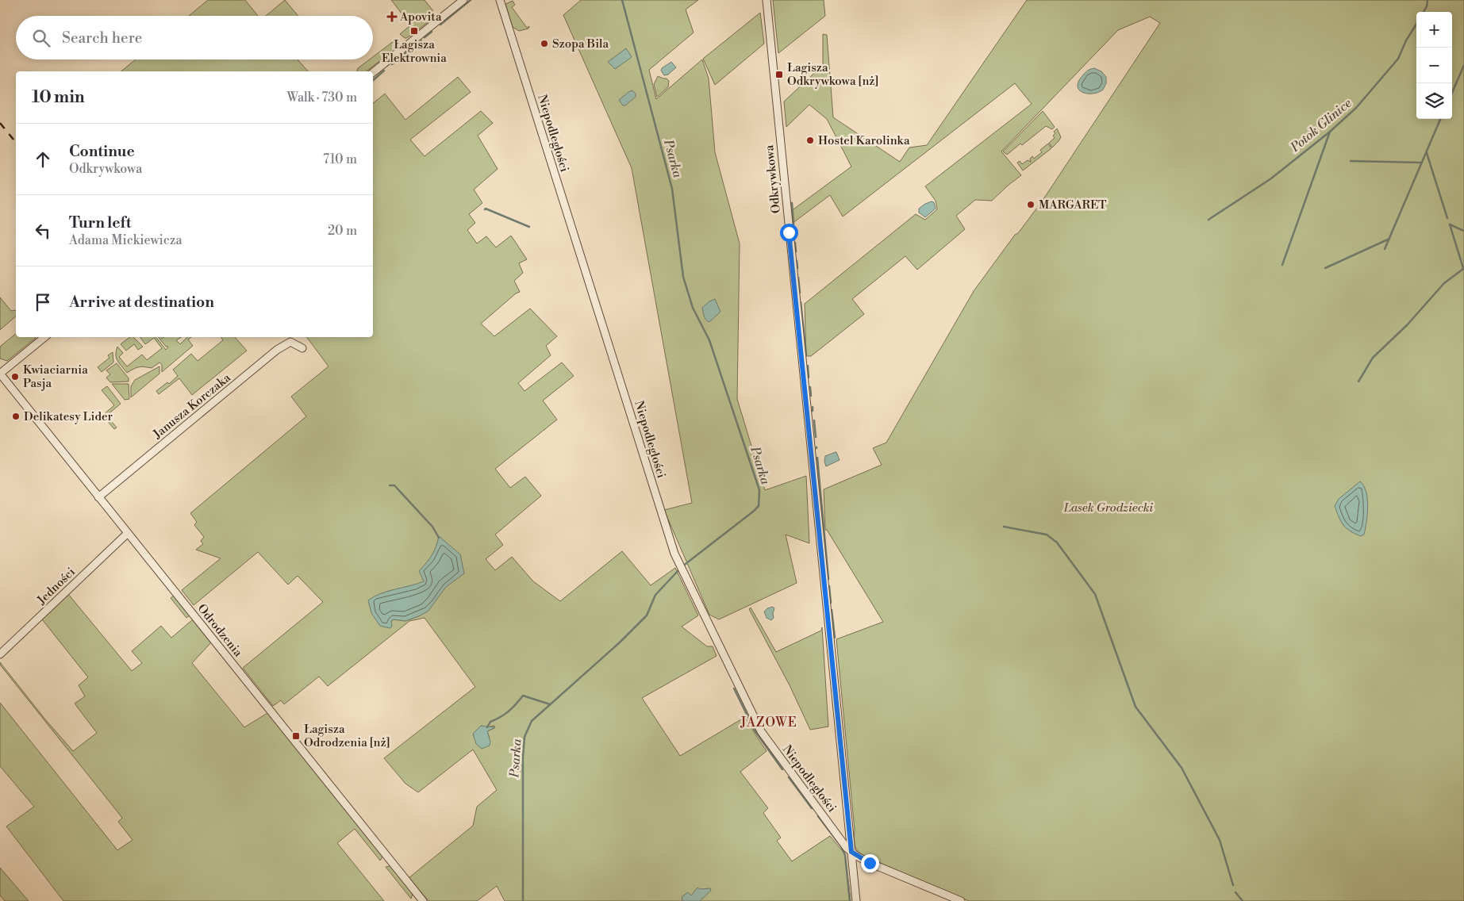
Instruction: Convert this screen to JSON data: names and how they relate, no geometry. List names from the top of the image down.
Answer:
{
  "streets": {
    "street": [
      "Niepodległości",
      "Odkrywkowa",
      "Janusza Korczaka",
      "Jedności",
      "Odrodzenia"
    ]
  },
  "crossings": [
    ["Niepodległości", "Odkrywkowa"],
    ["Janusza Korczaka", "Odrodzenia"],
    ["Jedności", "Odrodzenia"]
  ],
  "districts": ["JAZOWE"],
  "water": ["Potok Glinice", "Psarka"],
  "parks": ["Lasek Grodziecki"],
  "places": {
    "health": ["Apovita"],
    "transit": ["Łagisza Elektrownia", "Łagisza Odkrywkowa [nż]", "Łagisza Odrodzenia [nż]"],
    "other": [
      "Szopa Bila",
      "Hostel Karolinka",
      "MARGARET",
      "Kwiaciarnia Pasja",
      "Delikatesy Lider"
    ]
  },
  "page": {
    "map_buttons": ["+", "−"],
    "search": "Search here",
    "heading": ["10 min", "Walk · 730 m"],
    "list": [
      ["Continue", "Odkrywkowa", "710 m"],
      ["Turn left", "Adama Mickiewicza", "20 m"],
      "Arrive at destination"
    ]
  }
}
